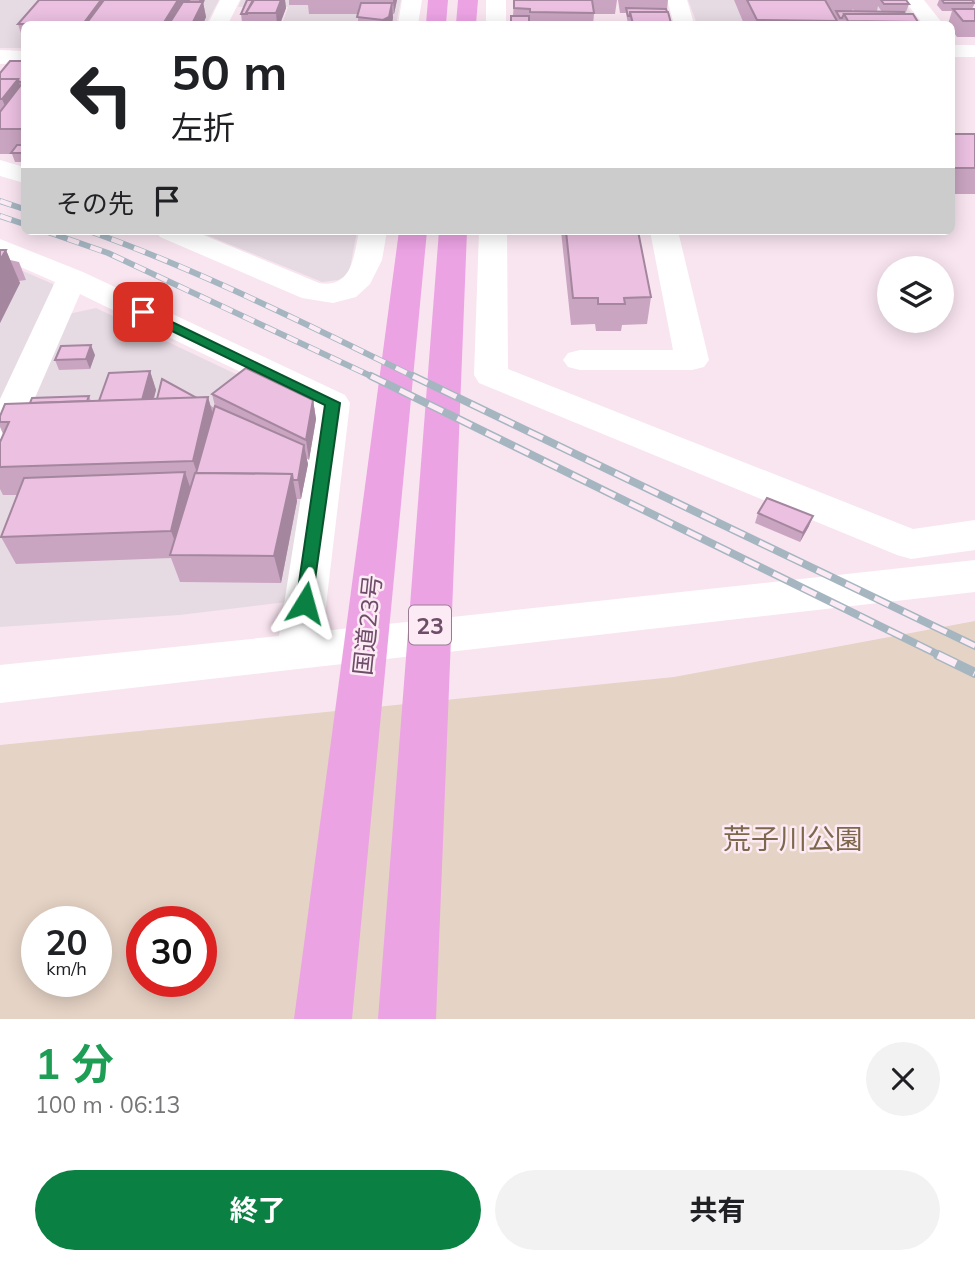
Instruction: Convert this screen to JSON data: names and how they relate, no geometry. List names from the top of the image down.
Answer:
{
  "streets": {
    "highway": ["国道23号", "23"]
  },
  "parks": ["荒子川公園"],
  "page": {
    "turn": ["50 m", "左折"],
    "then": "その先",
    "speed": "20 km/h",
    "limit": "30",
    "heading": ["1 分", "100 m · 06:13"],
    "buttons": ["終了", "共有"]
  }
}
